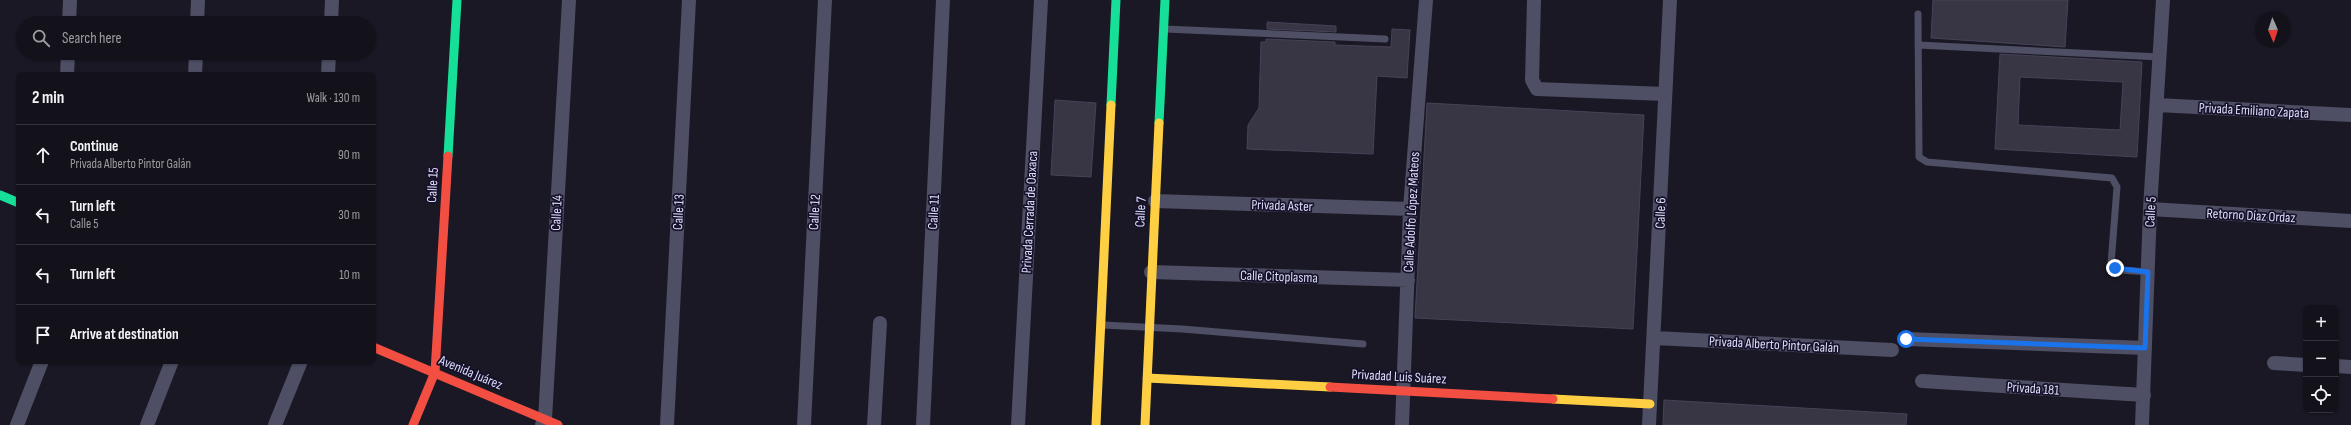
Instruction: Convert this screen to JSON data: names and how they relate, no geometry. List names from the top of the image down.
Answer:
{
  "streets": {
    "street": [
      "Privada Emiliano Zapata",
      "Calle 15",
      "Privada Aster",
      "Calle 13",
      "Calle 12",
      "Calle 11",
      "Privada Cerrada de Oaxaca",
      "Calle 7",
      "Calle Adolfo López Mateos",
      "Calle 5",
      "Calle 14",
      "Calle 6",
      "Retorno Díaz Ordaz",
      "Calle Citoplasma",
      "Privada Alberto Pintor Galán",
      "Avenida Juárez",
      "Privadad Luis Suárez",
      "Privada 181"
    ]
  },
  "crossings": [
    ["Privada Emiliano Zapata", "Calle 5"],
    ["Calle 15", "Avenida Juárez"],
    ["Privada Aster", "Calle 7"],
    ["Privada Aster", "Calle Adolfo López Mateos"],
    ["Calle 7", "Calle Citoplasma"],
    ["Calle 7", "Privadad Luis Suárez"],
    ["Calle Adolfo López Mateos", "Calle Citoplasma"],
    ["Calle Adolfo López Mateos", "Privadad Luis Suárez"],
    ["Calle 5", "Retorno Díaz Ordaz"],
    ["Calle 5", "Privada 181"],
    ["Calle 14", "Avenida Juárez"],
    ["Calle 6", "Privada Alberto Pintor Galán"],
    ["Calle 6", "Privadad Luis Suárez"]
  ],
  "north": "bottom",
  "page": {
    "search": "Search here",
    "heading": ["2 min", "Walk · 130 m"],
    "list": [
      ["Continue", "Privada Alberto Pintor Galán", "90 m"],
      ["Turn left", "Calle 5", "30 m"],
      ["Turn left", "10 m"],
      "Arrive at destination"
    ],
    "map_buttons": ["+", "−"]
  }
}
